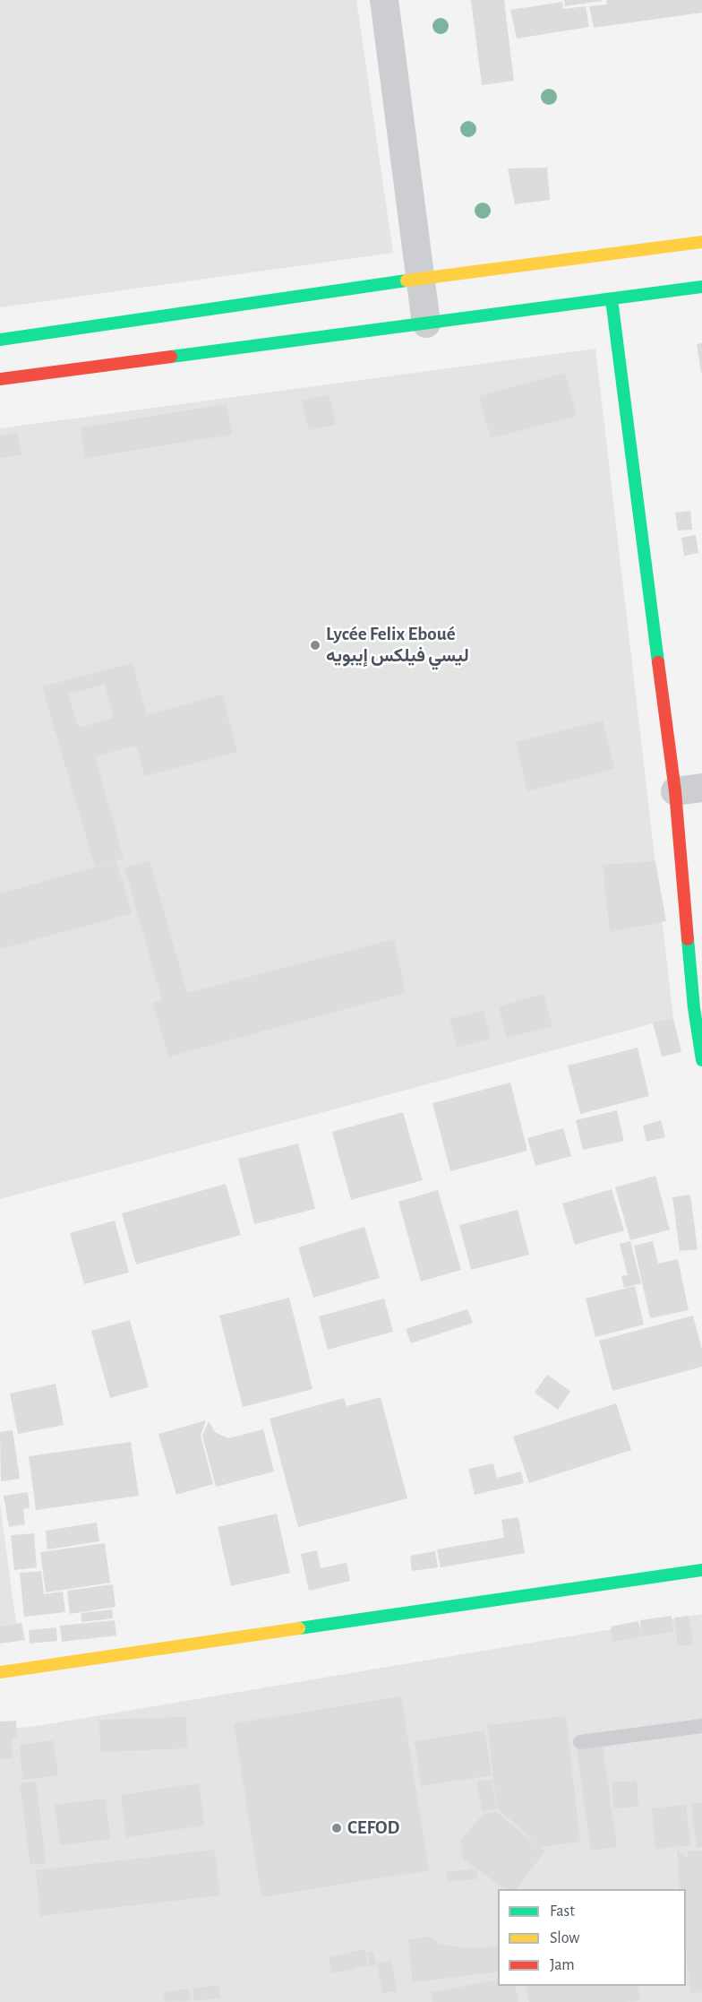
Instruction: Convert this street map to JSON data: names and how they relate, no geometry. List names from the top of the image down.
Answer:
{
  "places": ["Lycée Felix Eboué ليسي فيلكس إيبويه", "CEFOD"],
  "legend": ["Fast", "Slow", "Jam"]
}
